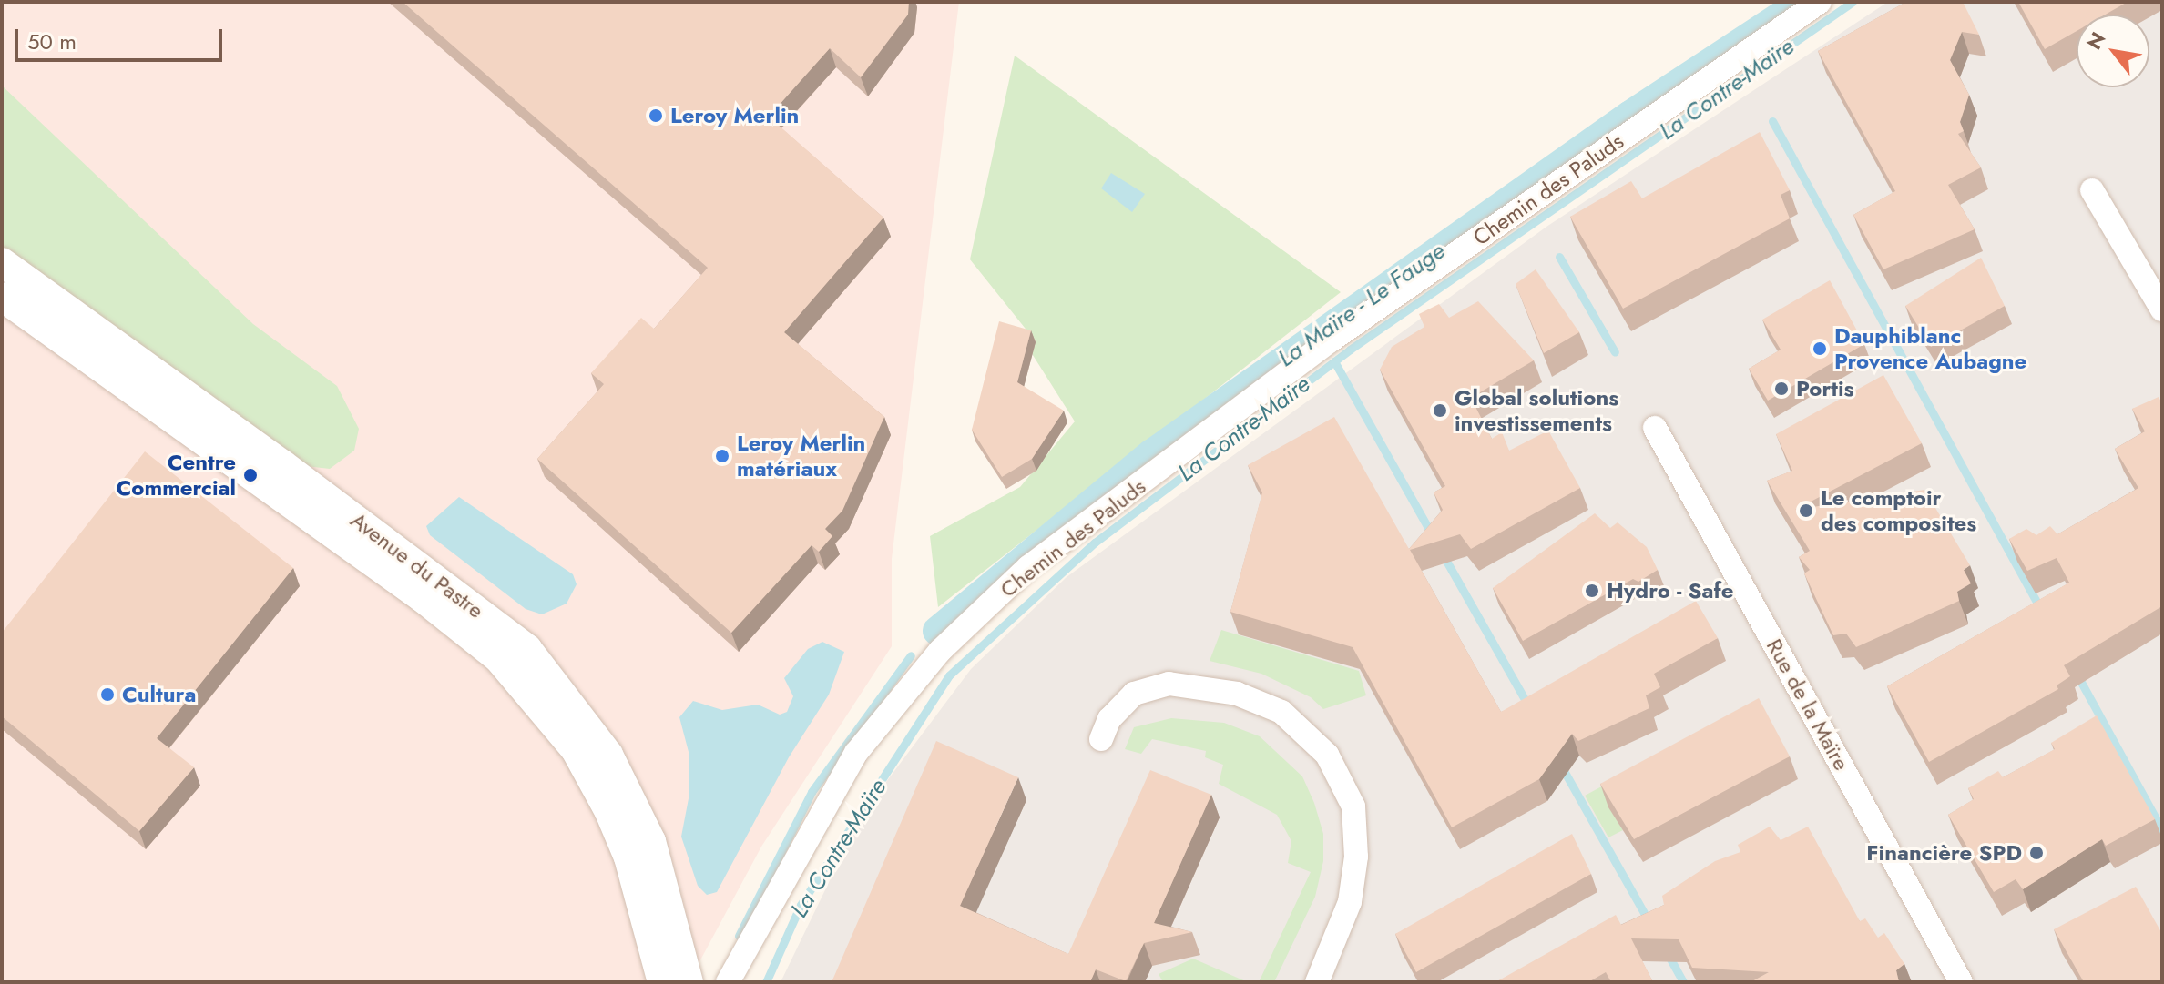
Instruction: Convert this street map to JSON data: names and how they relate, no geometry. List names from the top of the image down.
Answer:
{
  "streets": {
    "street": ["Chemin des Paluds", "Avenue du Pastre", "Rue de la Maïre"]
  },
  "water": ["La Contre-Maïre", "La Maïre - Le Fauge"],
  "places": [
    "Leroy Merlin",
    "Dauphiblanc Provence Aubagne",
    "Portis",
    "Global solutions investissements",
    "Leroy Merlin matériaux",
    "Centre Commercial",
    "Le comptoir des composites",
    "Hydro - Safe",
    "Cultura",
    "Financière SPD"
  ],
  "scale_bar": "50 m",
  "north": "top left"
}
